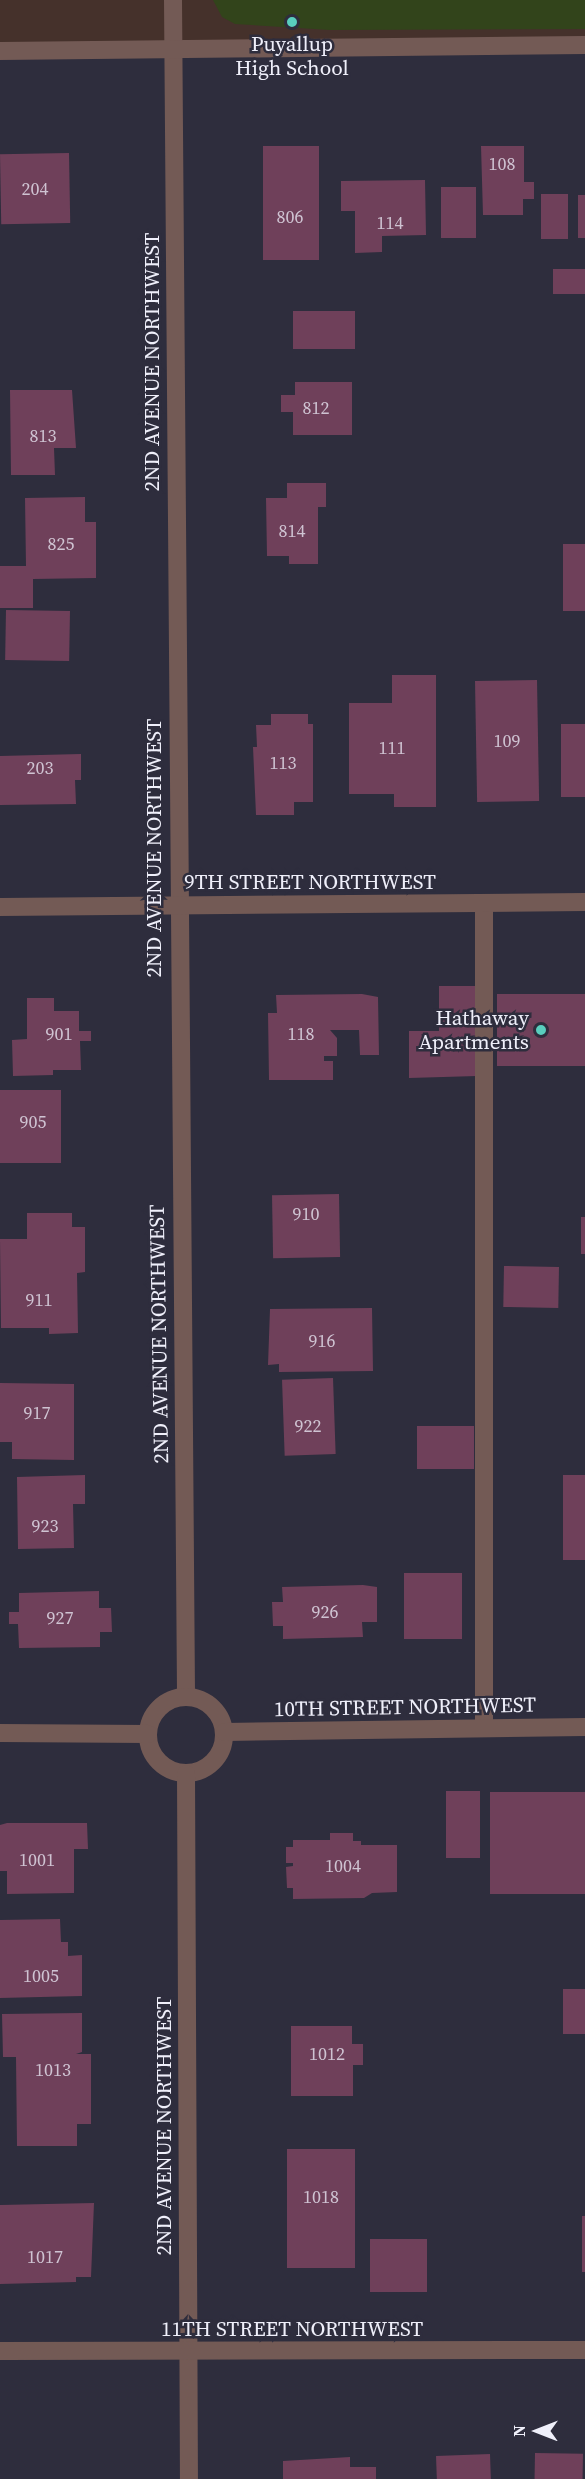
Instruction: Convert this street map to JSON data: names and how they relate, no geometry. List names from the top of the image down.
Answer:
{
  "streets": {
    "street": [
      "2ND AVENUE NORTHWEST",
      "9TH STREET NORTHWEST",
      "10TH STREET NORTHWEST",
      "11TH STREET NORTHWEST"
    ]
  },
  "crossings": [
    ["2ND AVENUE NORTHWEST", "9TH STREET NORTHWEST"],
    ["2ND AVENUE NORTHWEST", "10TH STREET NORTHWEST"],
    ["2ND AVENUE NORTHWEST", "11TH STREET NORTHWEST"]
  ],
  "places": ["Puyallup High School", "Hathaway Apartments"],
  "house_numbers": [
    "108",
    "204",
    "806",
    "114",
    "812",
    "813",
    "814",
    "825",
    "109",
    "111",
    "113",
    "203",
    "901",
    "118",
    "905",
    "910",
    "911",
    "916",
    "917",
    "922",
    "923",
    "926",
    "927",
    "1001",
    "1004",
    "1005",
    "1012",
    "1013",
    "1018",
    "1017"
  ],
  "north": "left"
}
